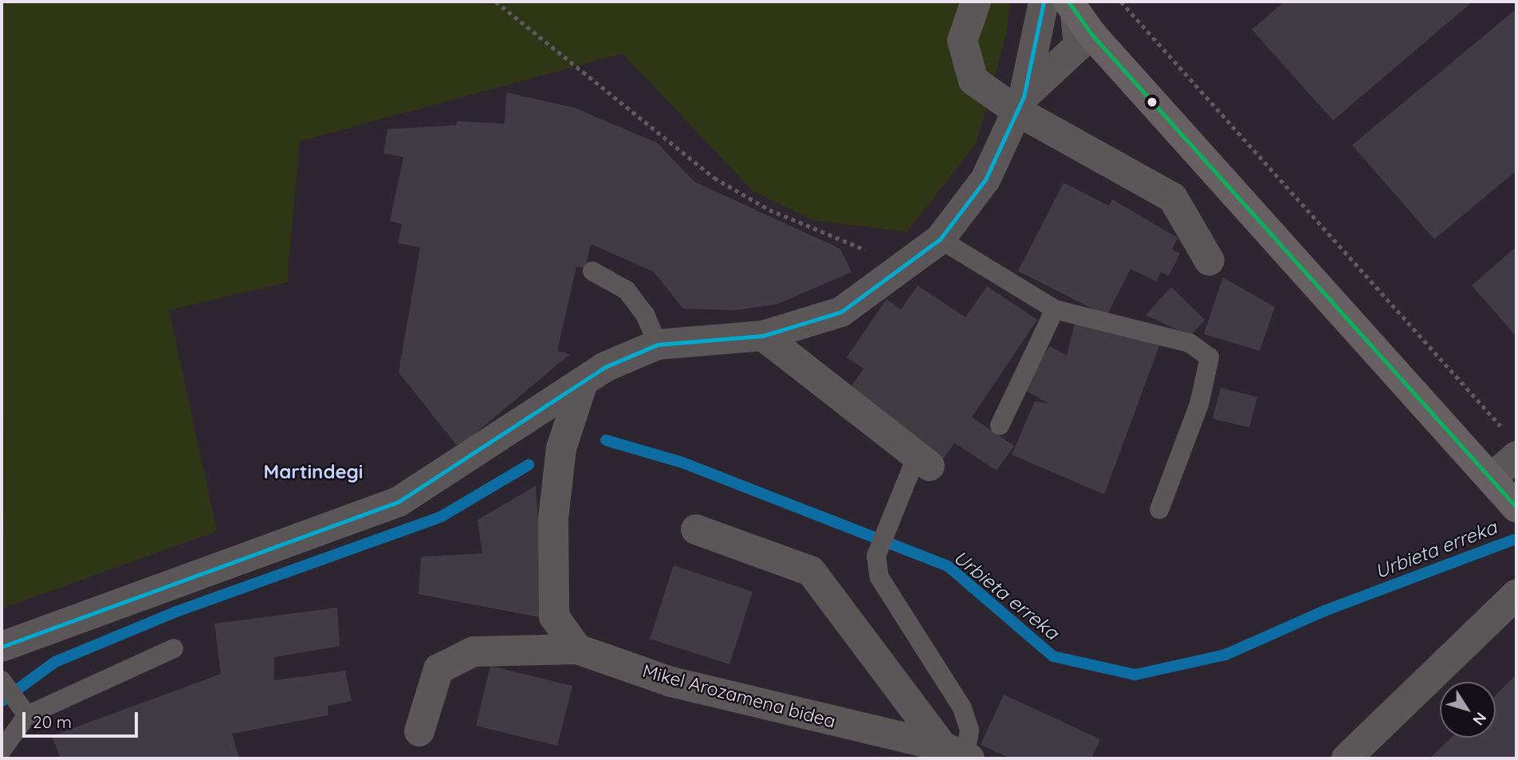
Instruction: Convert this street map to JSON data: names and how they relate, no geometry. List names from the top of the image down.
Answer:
{
  "streets": {
    "street": ["Mikel Arozamena bidea"]
  },
  "districts": ["Martindegi"],
  "water": ["Urbieta erreka"],
  "scale_bar": "20 m",
  "north": "bottom right"
}
